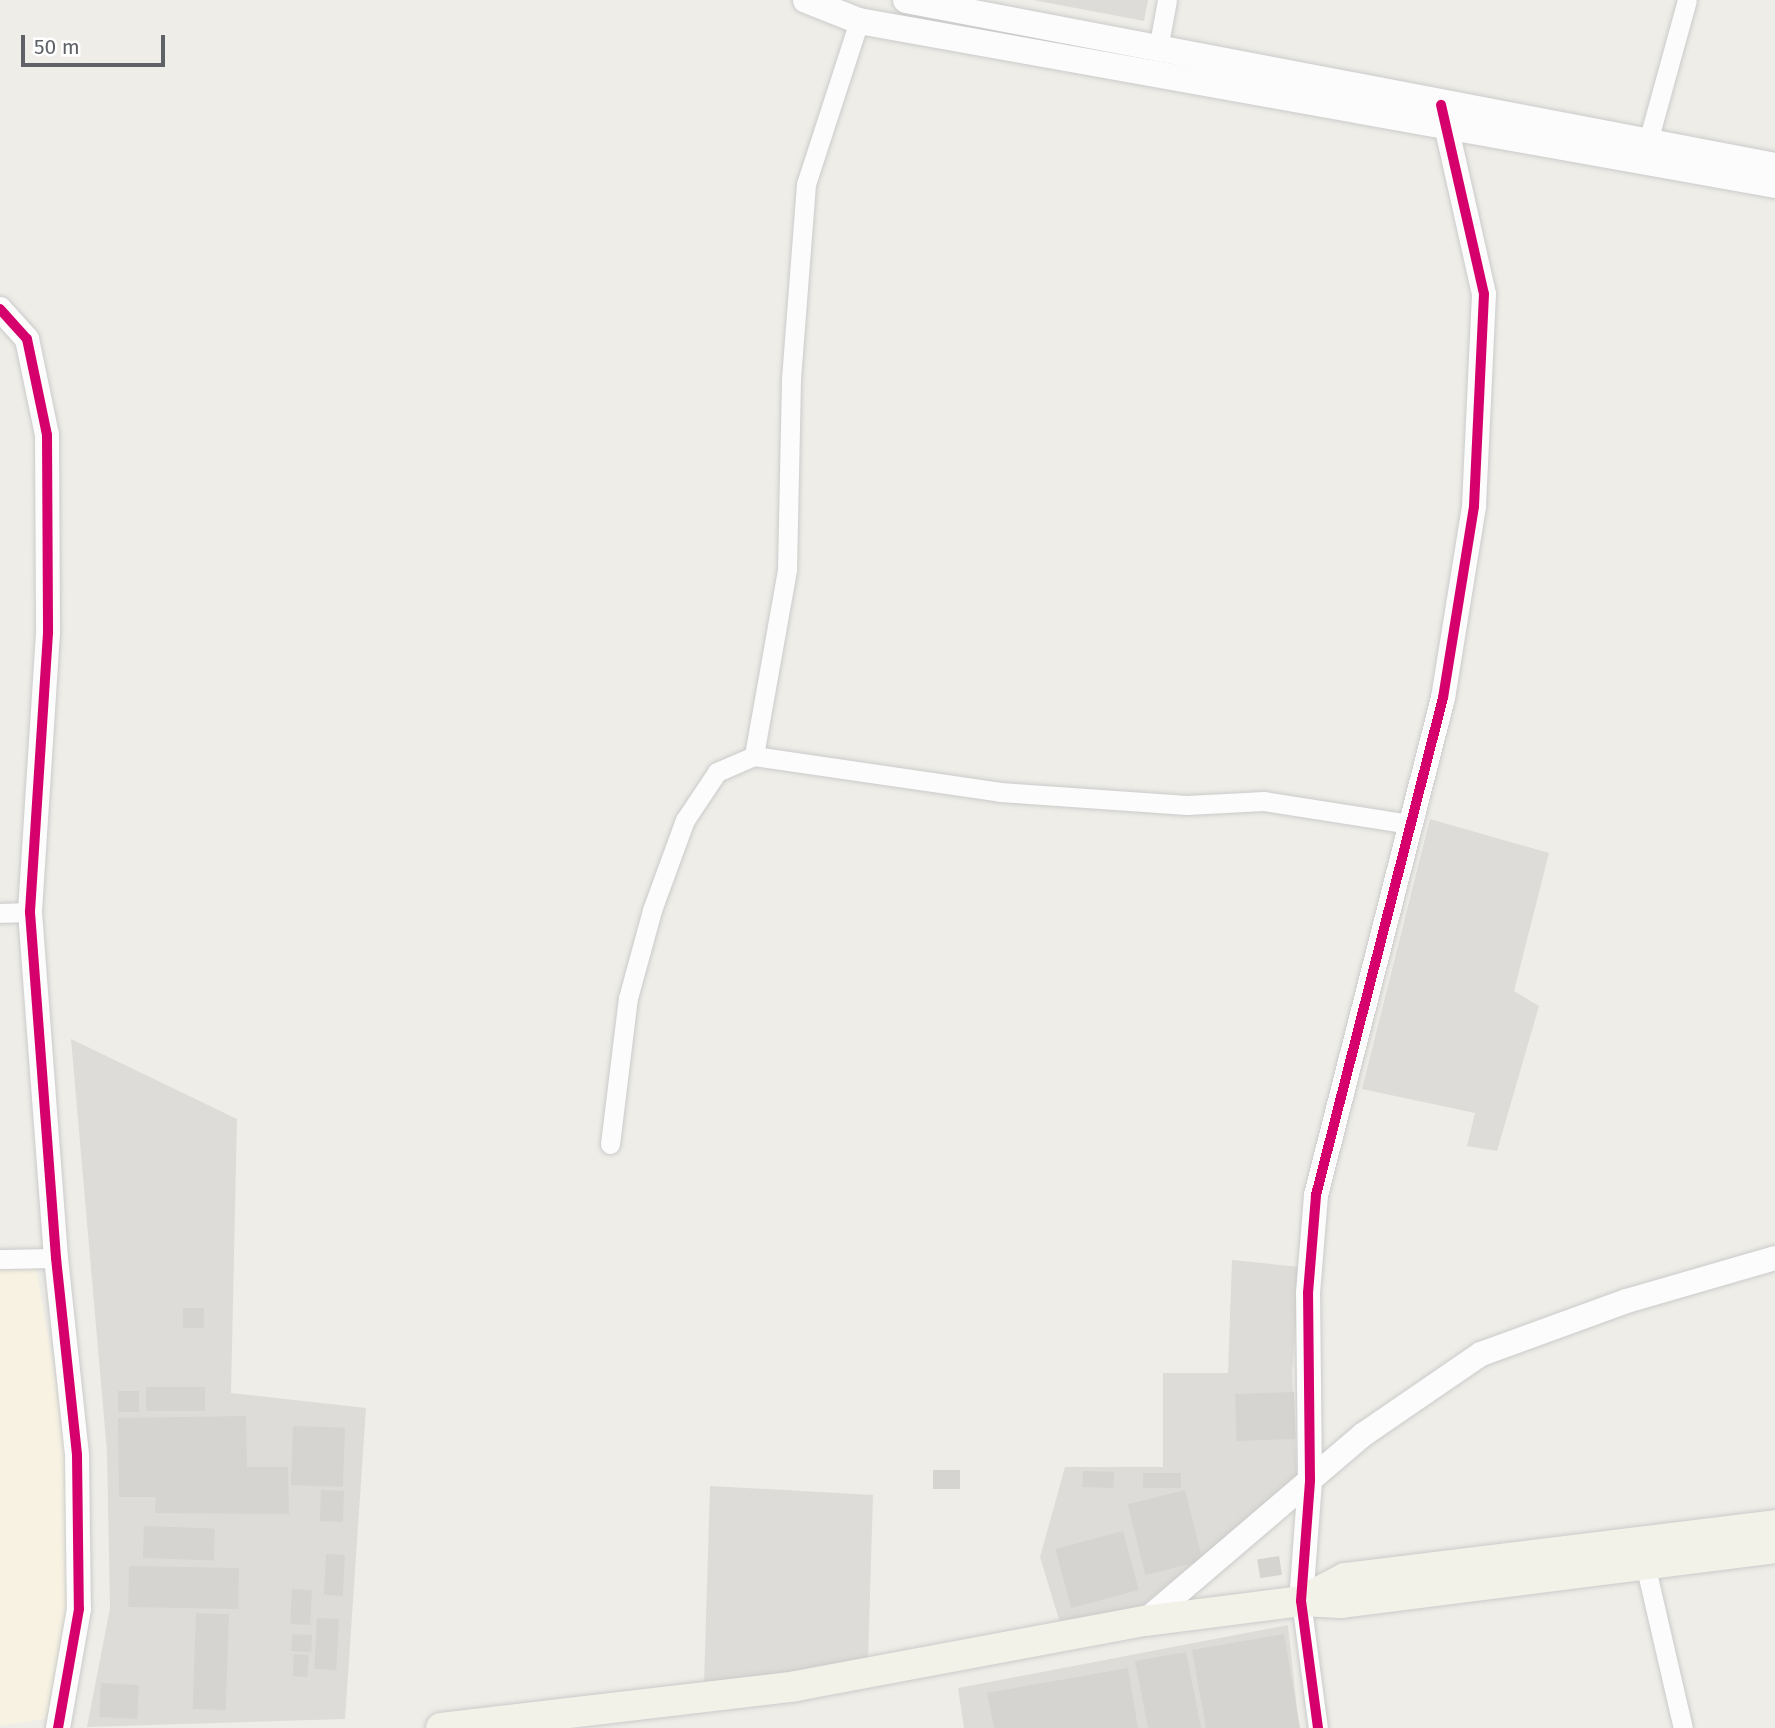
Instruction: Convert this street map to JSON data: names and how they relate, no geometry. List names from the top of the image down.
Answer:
{
  "scale_bar": "50 m"
}
